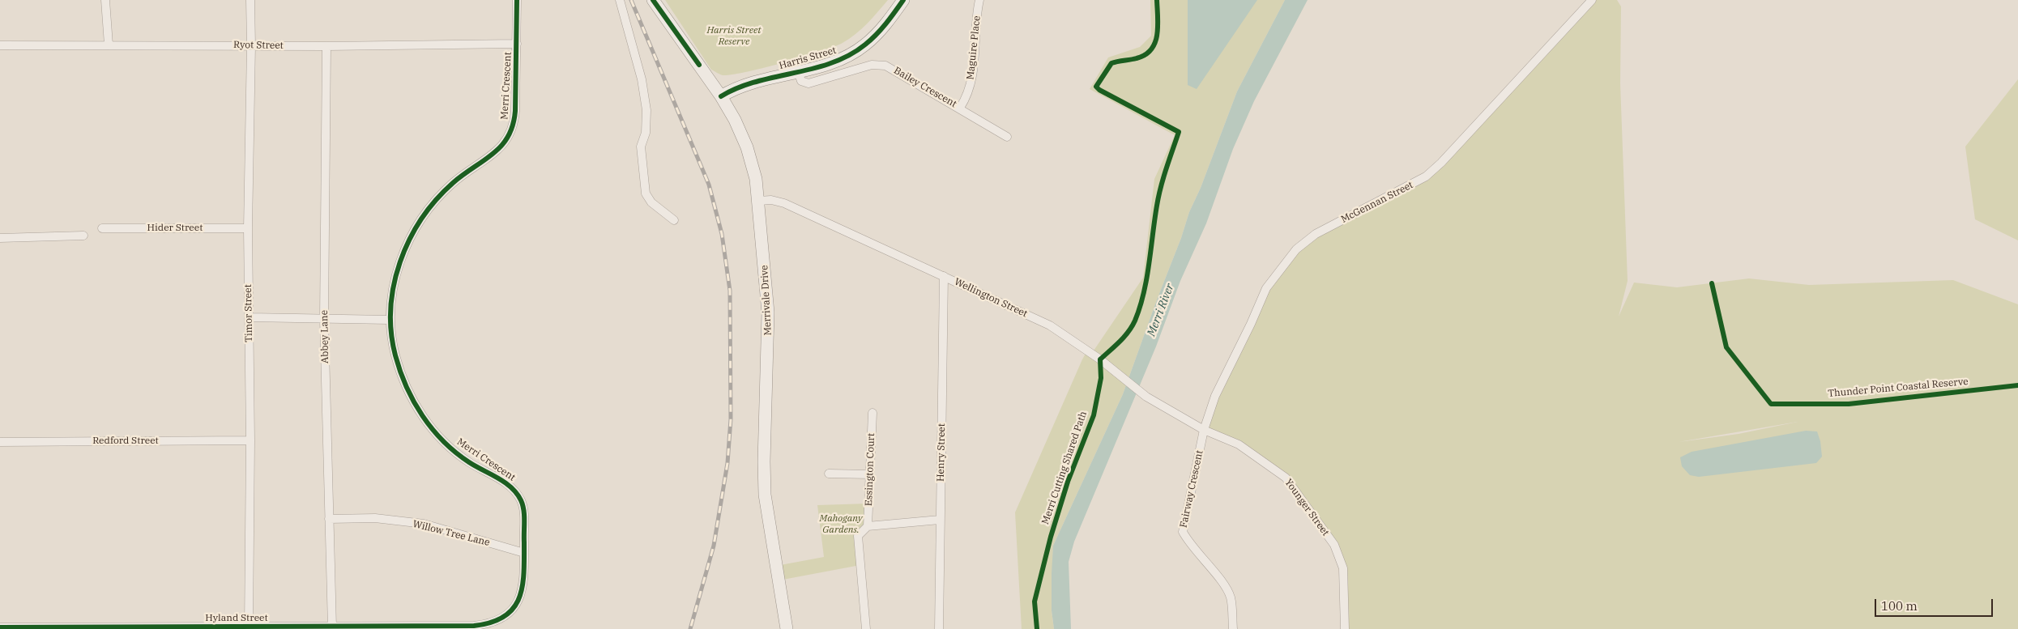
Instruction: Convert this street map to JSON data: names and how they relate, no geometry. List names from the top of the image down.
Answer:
{
  "streets": {
    "street": [
      "Ryot Street",
      "Maguire Place",
      "Harris Street",
      "Merri Crescent",
      "Bailey Crescent",
      "McGennan Street",
      "Hider Street",
      "Wellington Street",
      "Merrivale Drive",
      "Timor Street",
      "Abbey Lane",
      "Redford Street",
      "Henry Street",
      "Essington Court",
      "Fairway Crescent",
      "Younger Street",
      "Willow Tree Lane",
      "Hyland Street"
    ],
    "cycle path": ["Thunder Point Coastal Reserve", "Merri Cutting Shared Path"]
  },
  "crossings": [
    ["Ryot Street", "Merri Crescent"],
    ["Ryot Street", "Timor Street"],
    ["Ryot Street", "Abbey Lane"],
    ["Maguire Place", "Bailey Crescent"],
    ["Harris Street", "Bailey Crescent"],
    ["Harris Street", "Merrivale Drive"],
    ["Merri Crescent", "Willow Tree Lane"],
    ["Merri Crescent", "Hyland Street"],
    ["McGennan Street", "Wellington Street"],
    ["McGennan Street", "Fairway Crescent"],
    ["McGennan Street", "Younger Street"],
    ["Hider Street", "Timor Street"],
    ["Wellington Street", "Merrivale Drive"],
    ["Wellington Street", "Henry Street"],
    ["Wellington Street", "Fairway Crescent"],
    ["Wellington Street", "Younger Street"],
    ["Timor Street", "Redford Street"],
    ["Timor Street", "Hyland Street"],
    ["Abbey Lane", "Willow Tree Lane"],
    ["Abbey Lane", "Hyland Street"],
    ["Fairway Crescent", "Younger Street"]
  ],
  "water": ["Merri River"],
  "parks": ["Harris Street Reserve", "Mahogany Gardens."],
  "scale_bar": "100 m"
}
